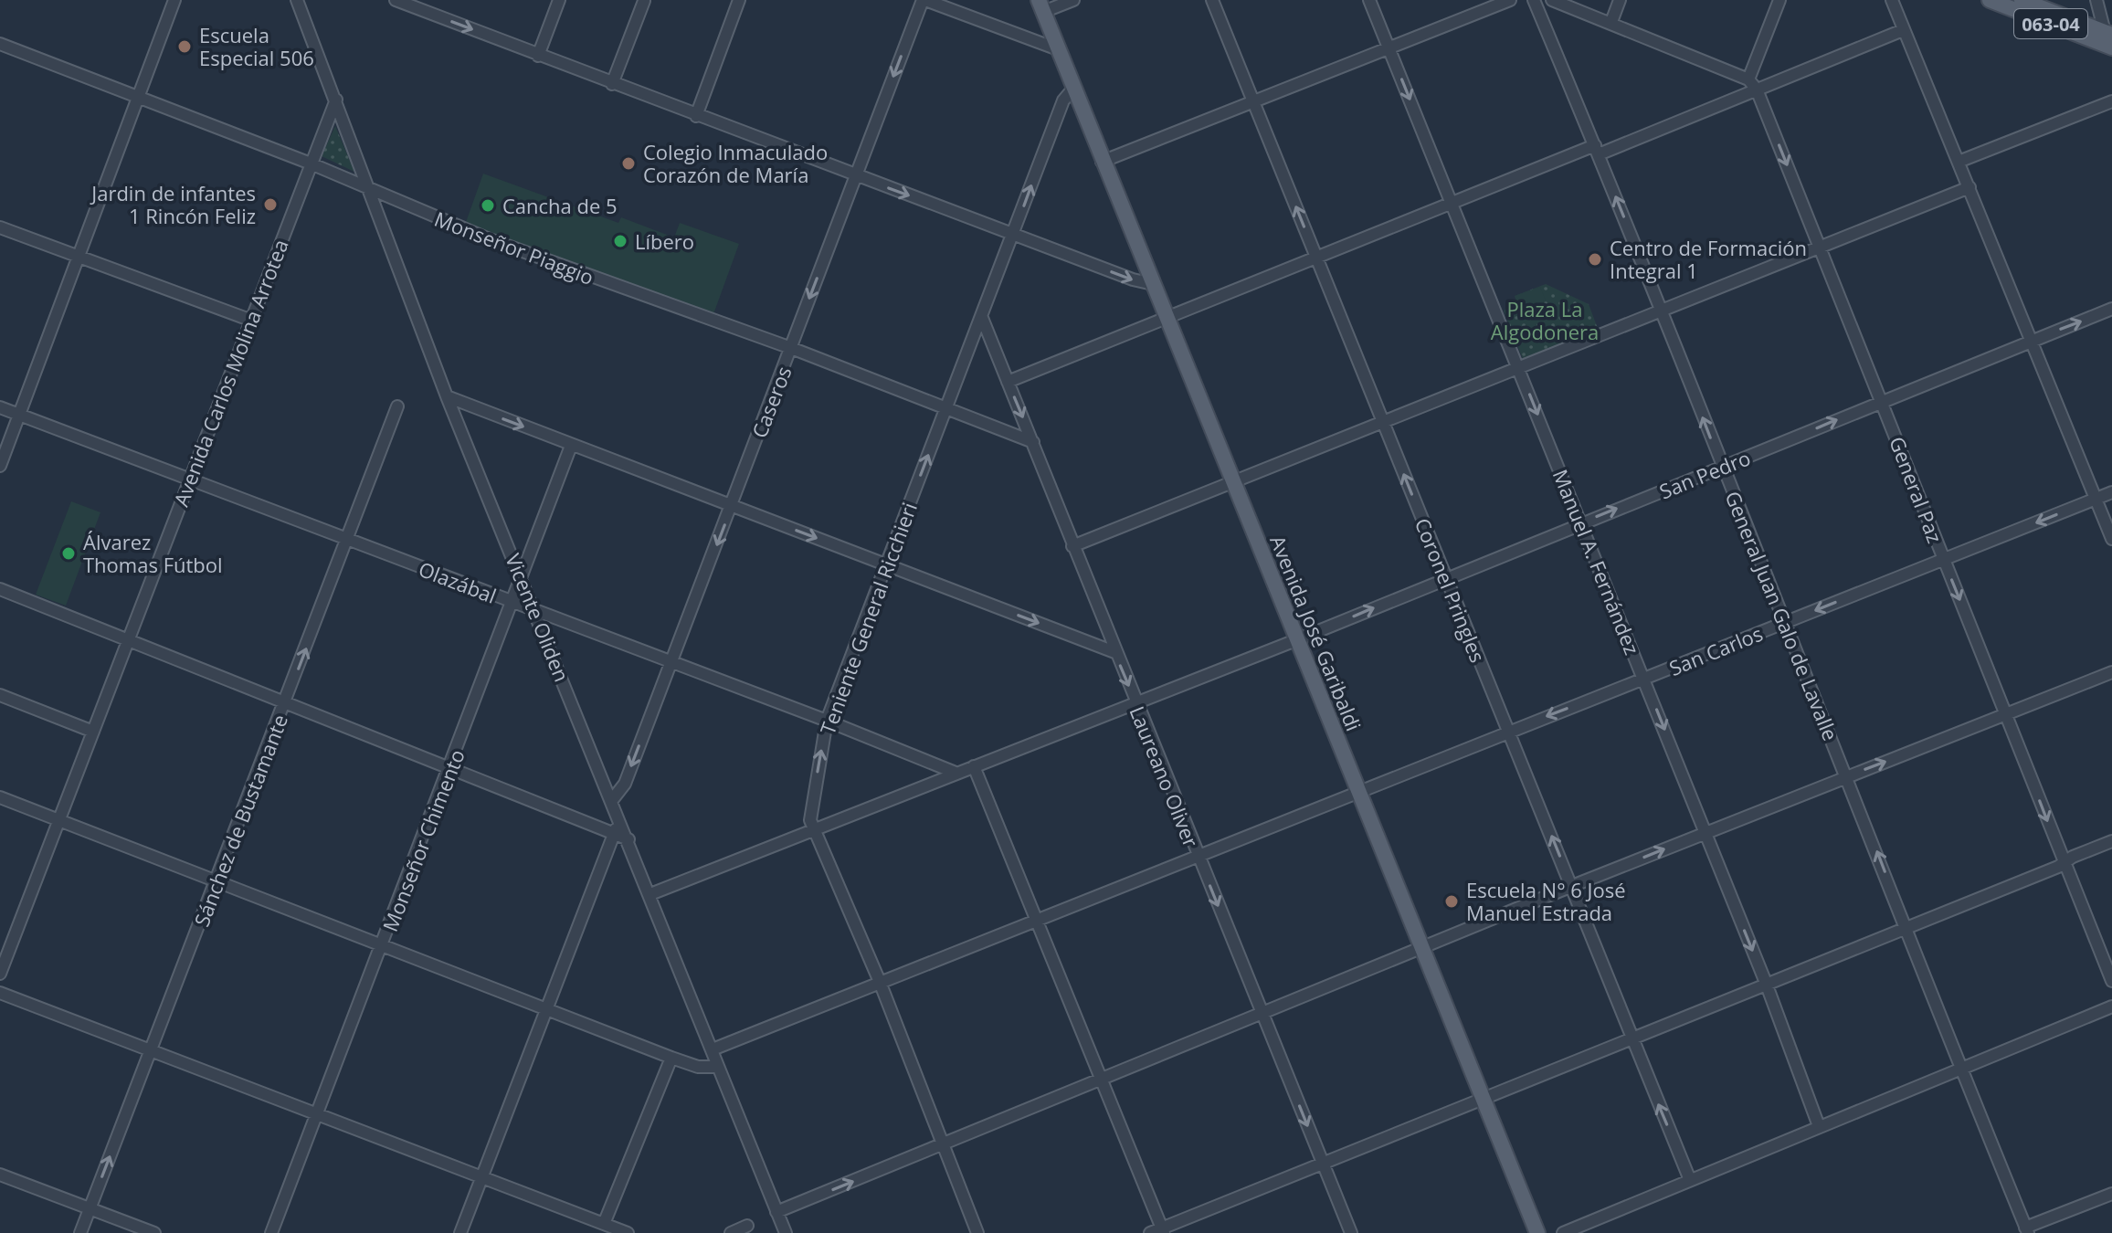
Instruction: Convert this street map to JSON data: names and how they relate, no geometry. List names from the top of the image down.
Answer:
{
  "streets": {
    "main road": ["063-04", "Avenida José Garibaldi"],
    "street": [
      "Monseñor Piaggio",
      "Avenida Carlos Molina Arrotea",
      "Caseros",
      "San Pedro",
      "General Paz",
      "Manuel A. Fernández",
      "Olazábal",
      "Coronel Pringles",
      "General Juan Galo de Lavalle",
      "Vicente Oliden",
      "Teniente General Ricchieri",
      "San Carlos",
      "Laureano Oliver",
      "Sánchez de Bustamante",
      "Monseñor Chimento"
    ]
  },
  "crossings": [
    ["Monseñor Piaggio", "Avenida Carlos Molina Arrotea"],
    ["Monseñor Piaggio", "Caseros"],
    ["Monseñor Piaggio", "Vicente Oliden"],
    ["Monseñor Piaggio", "Teniente General Ricchieri"],
    ["Monseñor Piaggio", "Laureano Oliver"],
    ["Avenida Carlos Molina Arrotea", "Olazábal"],
    ["Avenida Carlos Molina Arrotea", "Vicente Oliden"],
    ["Caseros", "Olazábal"],
    ["Caseros", "Vicente Oliden"],
    ["San Pedro", "General Paz"],
    ["San Pedro", "Manuel A. Fernández"],
    ["San Pedro", "Olazábal"],
    ["San Pedro", "Coronel Pringles"],
    ["San Pedro", "General Juan Galo de Lavalle"],
    ["San Pedro", "Vicente Oliden"],
    ["San Pedro", "Teniente General Ricchieri"],
    ["San Pedro", "Avenida José Garibaldi"],
    ["San Pedro", "Laureano Oliver"],
    ["General Paz", "San Carlos"],
    ["Manuel A. Fernández", "San Carlos"],
    ["Olazábal", "Vicente Oliden"],
    ["Olazábal", "Teniente General Ricchieri"],
    ["Olazábal", "Sánchez de Bustamante"],
    ["Olazábal", "Monseñor Chimento"],
    ["Coronel Pringles", "San Carlos"],
    ["General Juan Galo de Lavalle", "San Carlos"],
    ["Vicente Oliden", "San Carlos"],
    ["Vicente Oliden", "Monseñor Chimento"],
    ["Teniente General Ricchieri", "Avenida José Garibaldi"],
    ["Teniente General Ricchieri", "San Carlos"],
    ["Teniente General Ricchieri", "Laureano Oliver"],
    ["Avenida José Garibaldi", "San Carlos"],
    ["San Carlos", "Laureano Oliver"]
  ],
  "one_way": [
    "Caseros",
    "San Pedro",
    "General Paz",
    "Manuel A. Fernández",
    "Coronel Pringles",
    "General Juan Galo de Lavalle",
    "Teniente General Ricchieri",
    "Laureano Oliver",
    "Sánchez de Bustamante"
  ],
  "parks": ["Plaza La Algodonera"],
  "places": [
    "Escuela Especial 506",
    "Colegio Inmaculado Corazón de María",
    "Jardin de infantes 1 Rincón Feliz",
    "Cancha de 5",
    "Líbero",
    "Centro de Formación Integral 1",
    "Álvarez Thomas Fútbol",
    "Escuela N° 6 José Manuel Estrada"
  ]
}
